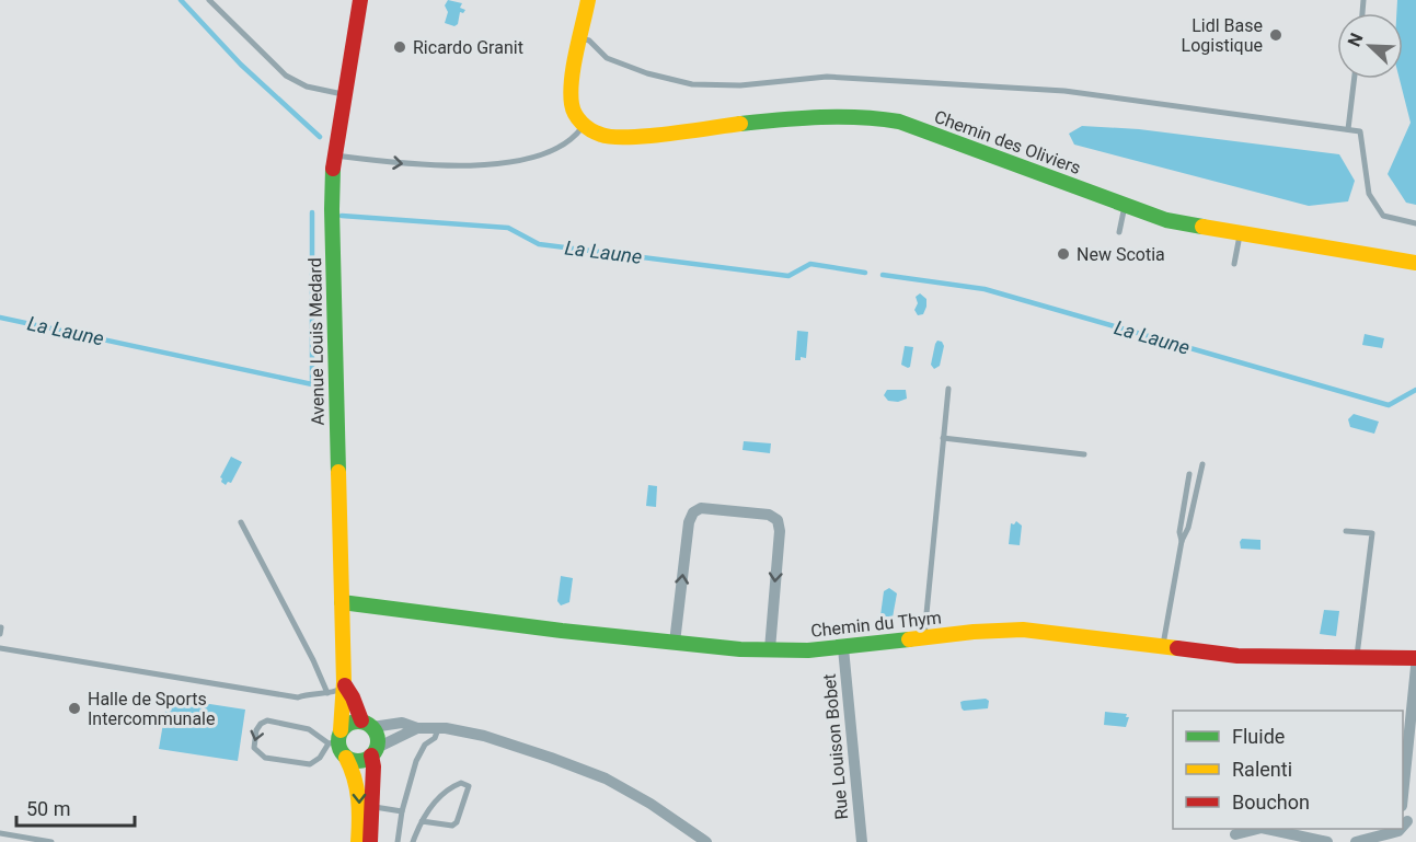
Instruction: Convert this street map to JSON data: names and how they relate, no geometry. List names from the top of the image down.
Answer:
{
  "streets": {
    "street": [
      "Chemin des Oliviers",
      "Avenue Louis Medard",
      "Chemin du Thym",
      "Rue Louison Bobet"
    ]
  },
  "crossings": [
    ["Avenue Louis Medard", "Chemin du Thym"],
    ["Chemin du Thym", "Rue Louison Bobet"]
  ],
  "water": ["La Laune"],
  "places": [
    "Lidl Base Logistique",
    "Ricardo Granit",
    "New Scotia",
    "Halle de Sports Intercommunale"
  ],
  "legend": ["Fluide", "Ralenti", "Bouchon"],
  "scale_bar": "50 m",
  "north": "top left"
}
